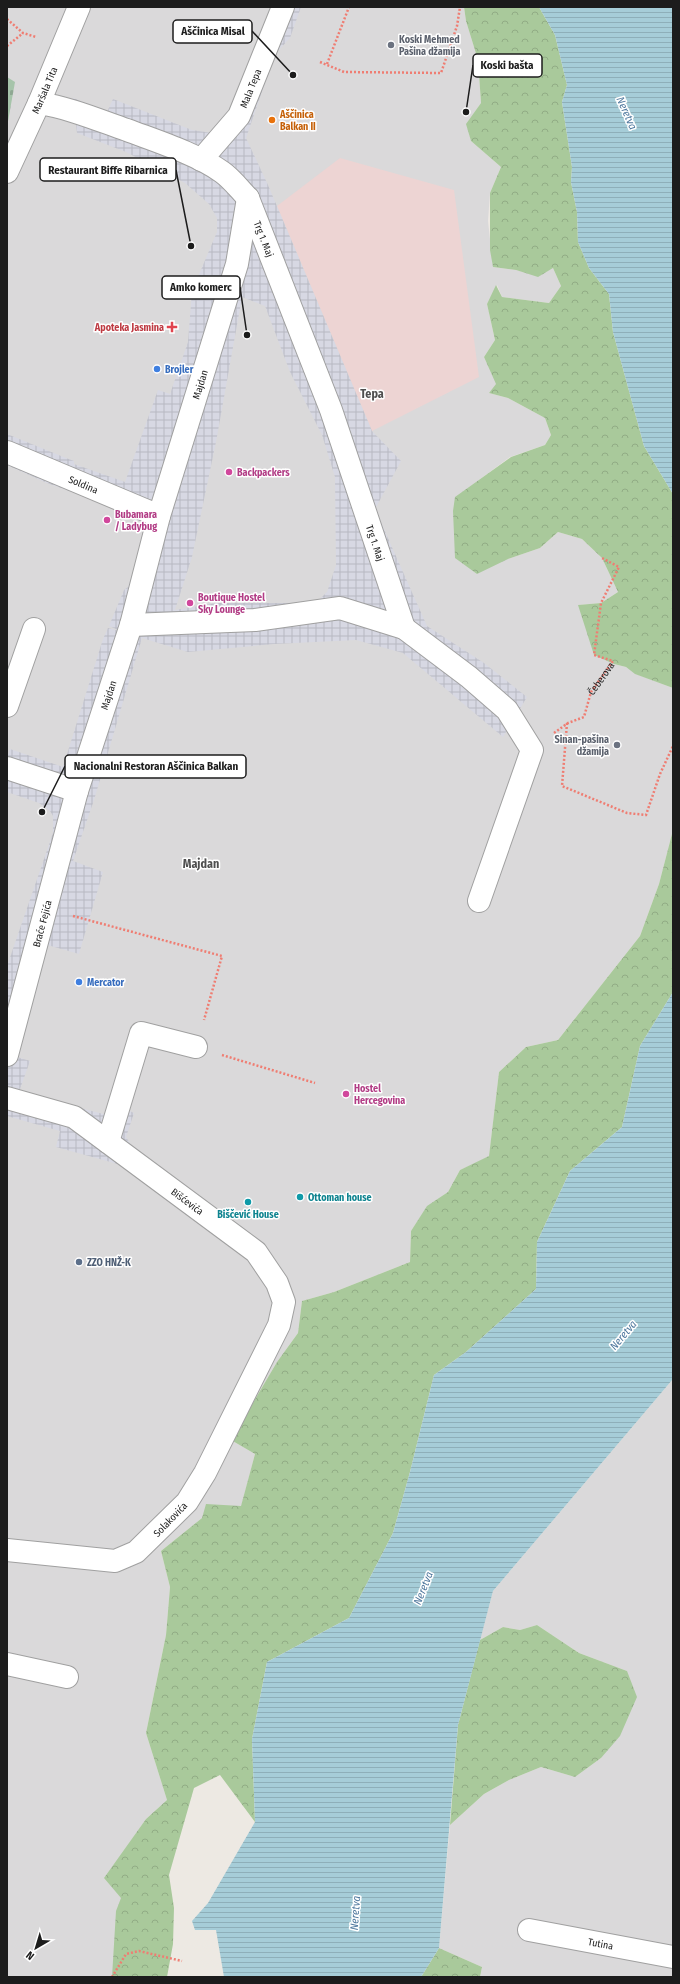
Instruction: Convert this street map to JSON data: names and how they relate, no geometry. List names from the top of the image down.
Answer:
{
  "streets": {
    "street": [
      "Mala Tepa",
      "Maršala Tita",
      "Trg 1. Maj",
      "Majdan",
      "Soldina",
      "Braće Fejića",
      "Bišćevića",
      "Solakovića",
      "Tutina"
    ],
    "path": ["Čeberova"]
  },
  "crossings": [
    ["Trg 1. Maj", "Majdan"],
    ["Majdan", "Soldina"],
    ["Majdan", "Braće Fejića"],
    ["Bišćevića", "Solakovića"]
  ],
  "districts": ["Tepa", "Majdan"],
  "water": ["Neretva"],
  "places": {
    "other": [
      "Koski Mehmed Pašina džamija",
      "Aščinica Misal",
      "Koski bašta",
      "Aščinica Balkan II",
      "Restaurant Biffe Ribarnica",
      "Amko komerc",
      "Brojler",
      "Backpackers",
      "Bubamara / Ladybug",
      "Boutique Hostel Sky Lounge",
      "Sinan-pašina džamija",
      "Nacionalni Restoran Aščinica Balkan",
      "Mercator",
      "Hostel Hercegovina",
      "Ottoman house",
      "Biščević House",
      "ZZO HNŽ-K"
    ],
    "health": ["Apoteka Jasmina"]
  },
  "north": "bottom left"
}
